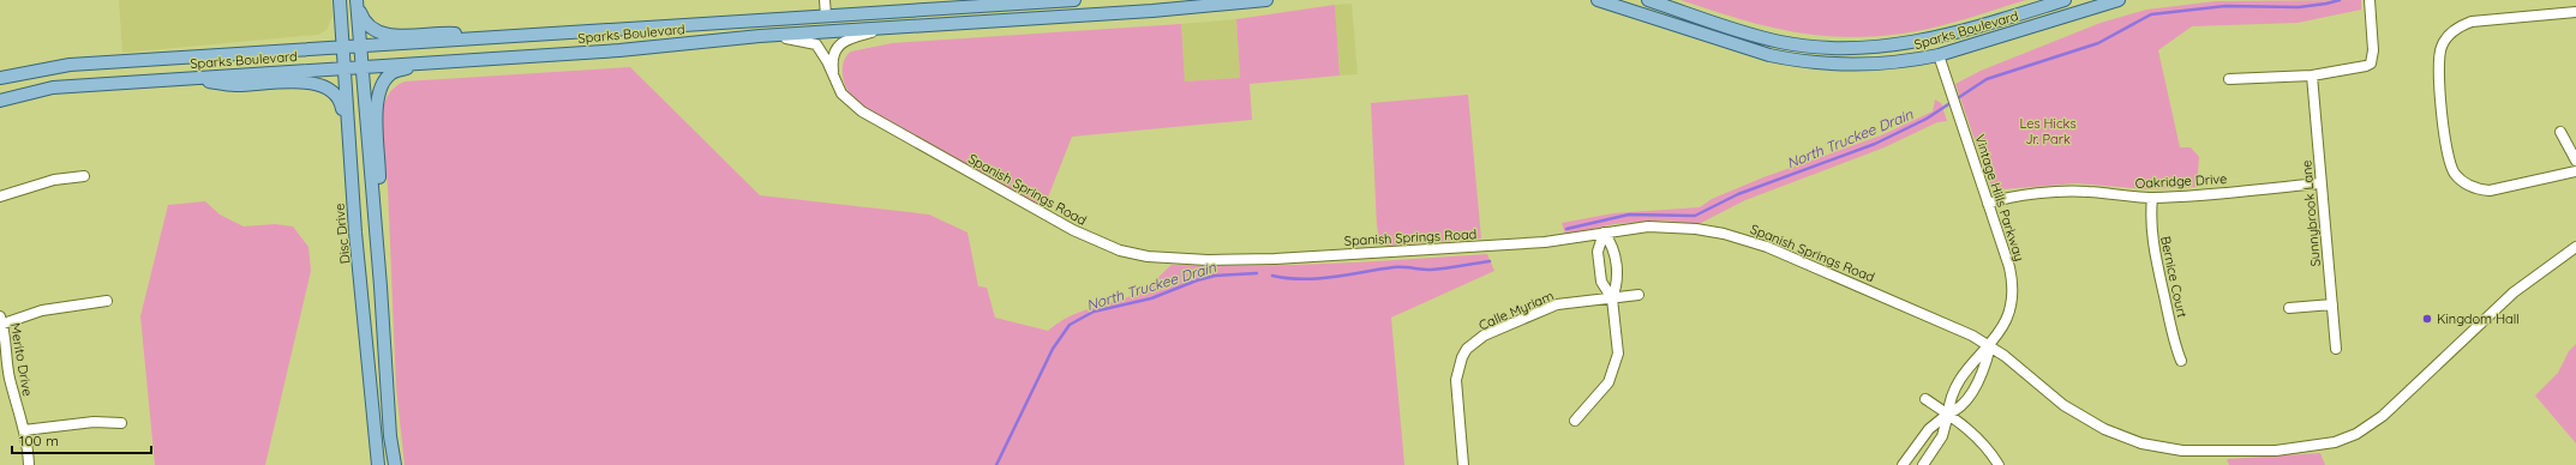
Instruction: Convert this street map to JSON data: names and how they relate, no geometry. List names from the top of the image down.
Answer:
{
  "streets": {
    "main road": ["Sparks Boulevard", "Disc Drive"],
    "street": [
      "Oakridge Drive",
      "Spanish Springs Road",
      "Vintage Hills Parkway",
      "Sunnybrook Lane",
      "Bernice Court",
      "Calle Myriam",
      "Merito Drive"
    ]
  },
  "crossings": [
    ["Sparks Boulevard", "Spanish Springs Road"],
    ["Sparks Boulevard", "Vintage Hills Parkway"],
    ["Sparks Boulevard", "Disc Drive"],
    ["Oakridge Drive", "Vintage Hills Parkway"],
    ["Oakridge Drive", "Sunnybrook Lane"],
    ["Oakridge Drive", "Bernice Court"],
    ["Spanish Springs Road", "Vintage Hills Parkway"]
  ],
  "water": ["North Truckee Drain"],
  "parks": ["Les Hicks Jr. Park"],
  "places": ["Kingdom Hall"],
  "scale_bar": "100 m"
}
